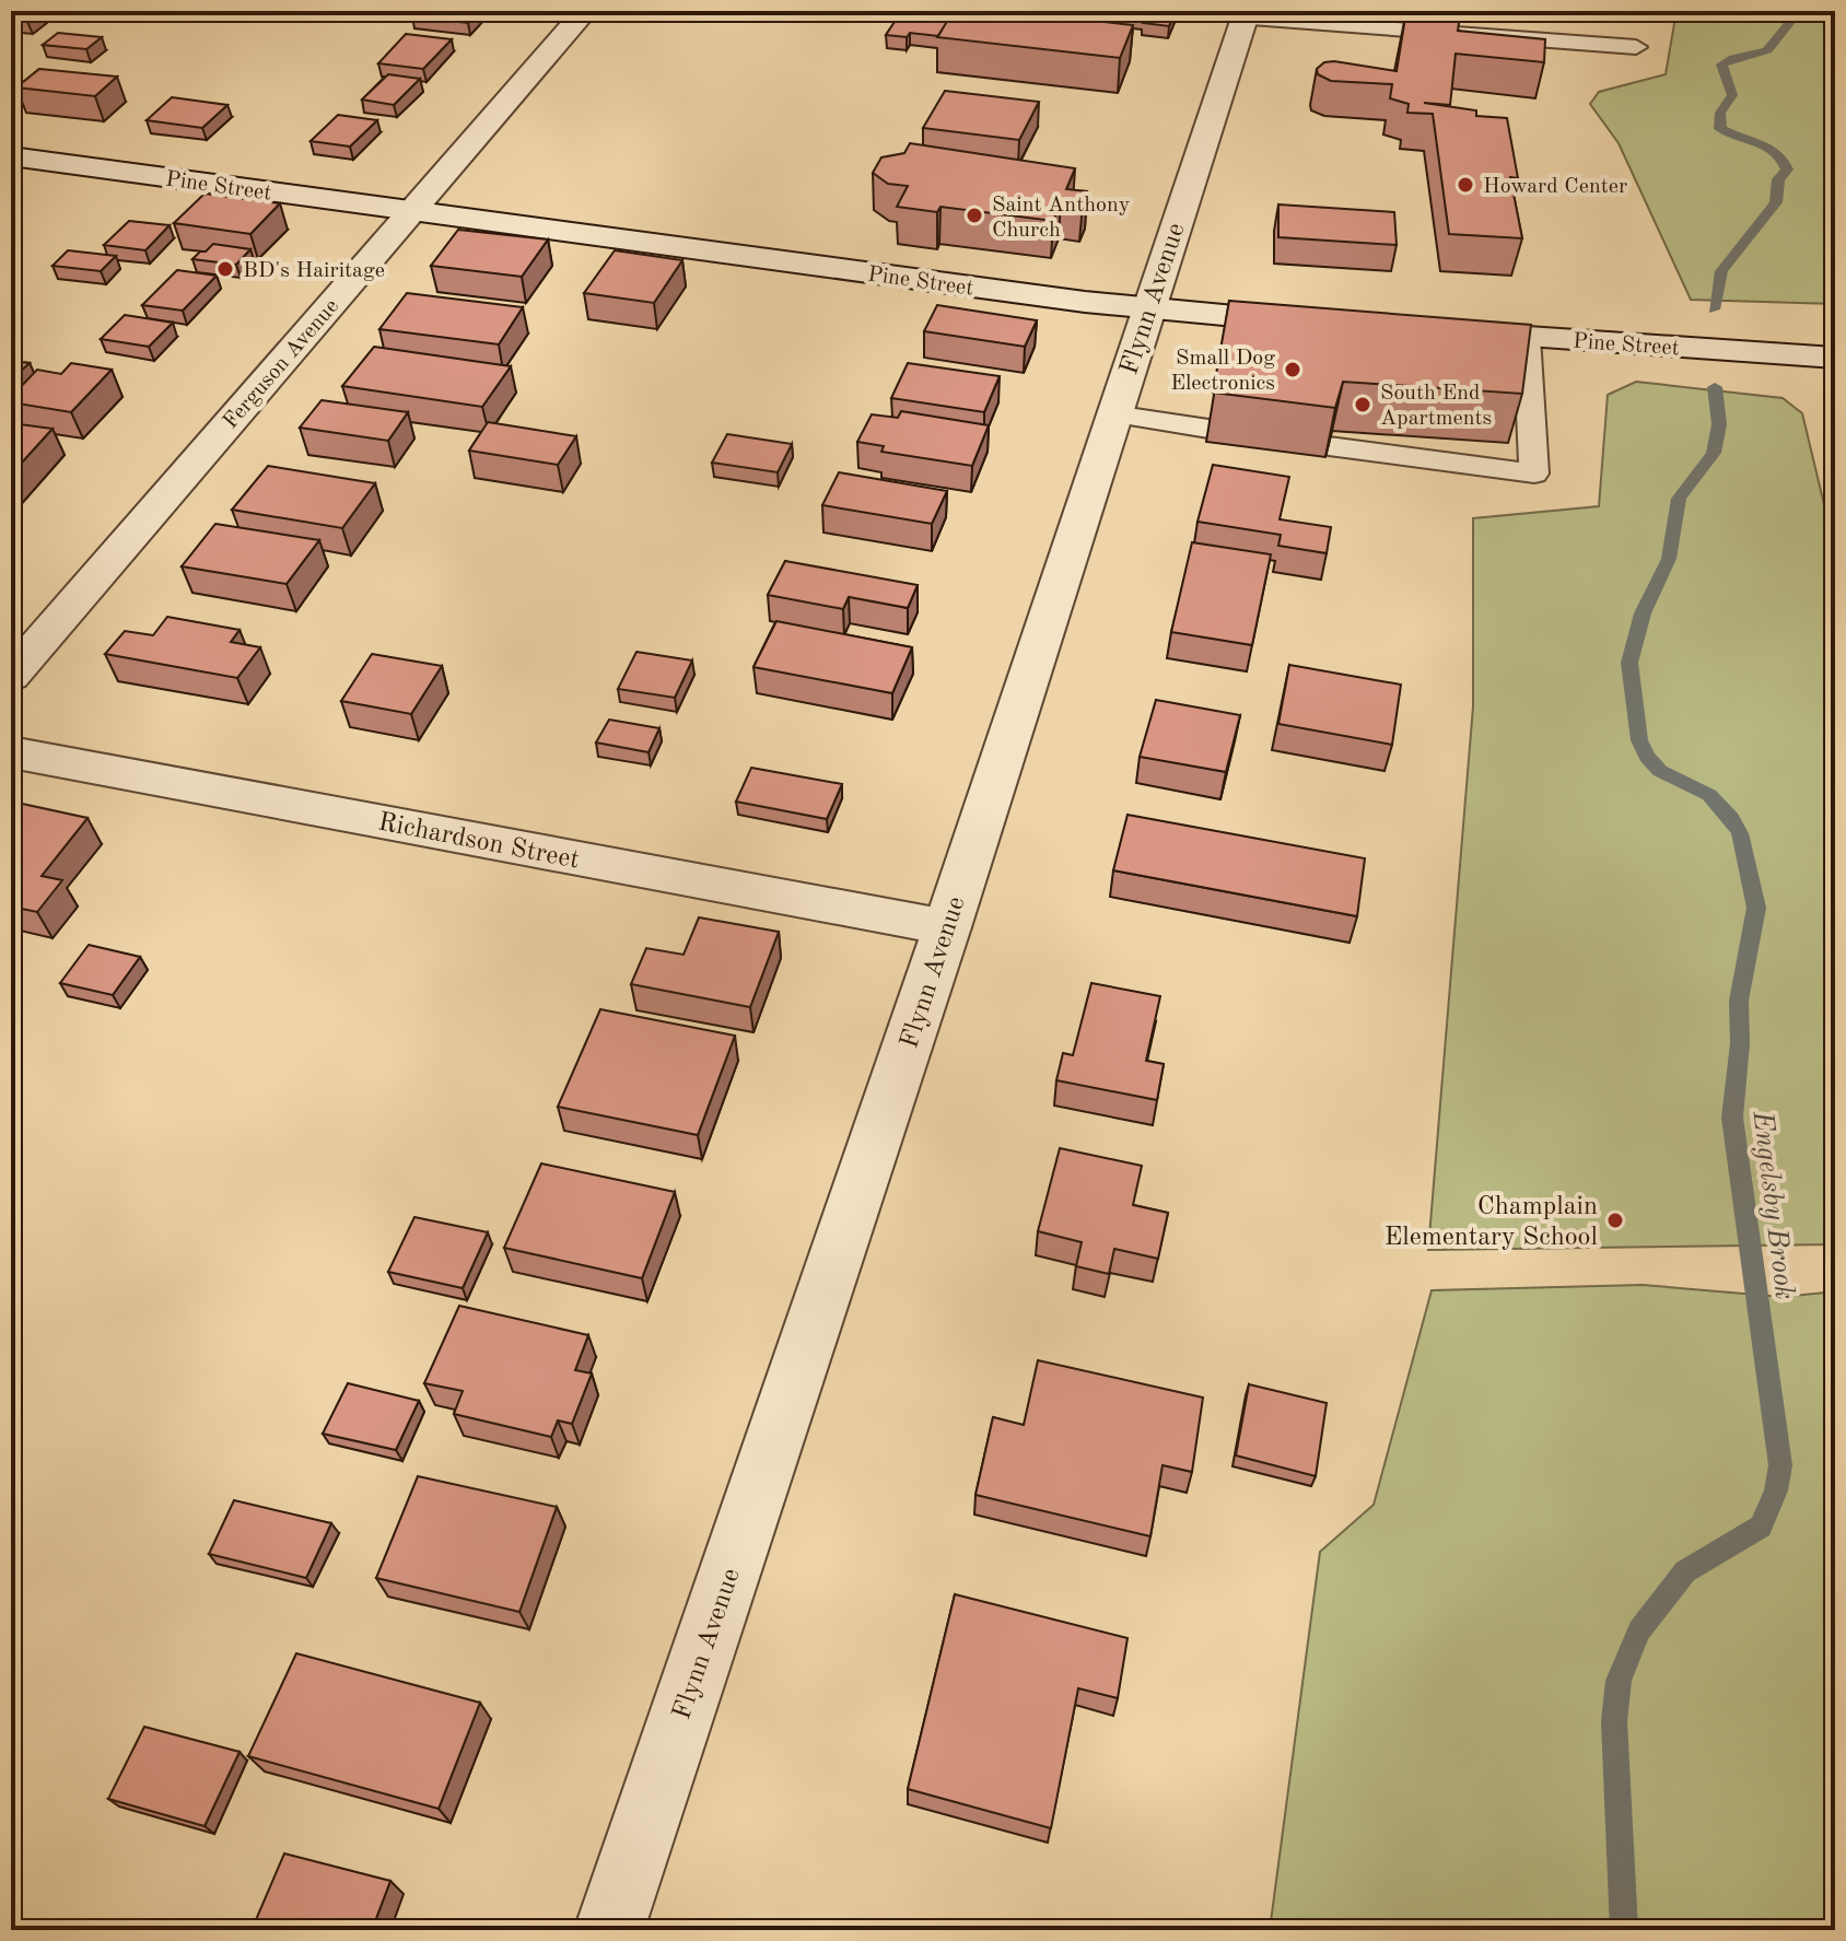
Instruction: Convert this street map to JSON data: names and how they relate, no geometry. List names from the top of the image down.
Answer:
{
  "streets": {
    "street": [
      "Pine Street",
      "Flynn Avenue",
      "Ferguson Avenue",
      "Richardson Street"
    ]
  },
  "crossings": [
    ["Pine Street", "Flynn Avenue"],
    ["Pine Street", "Ferguson Avenue"],
    ["Flynn Avenue", "Richardson Street"]
  ],
  "water": ["Engelsby Brook"],
  "places": [
    "Howard Center",
    "Saint Anthony Church",
    "BD's Hairitage",
    "Small Dog Electronics",
    "South End Apartments",
    "Champlain Elementary School"
  ]
}
